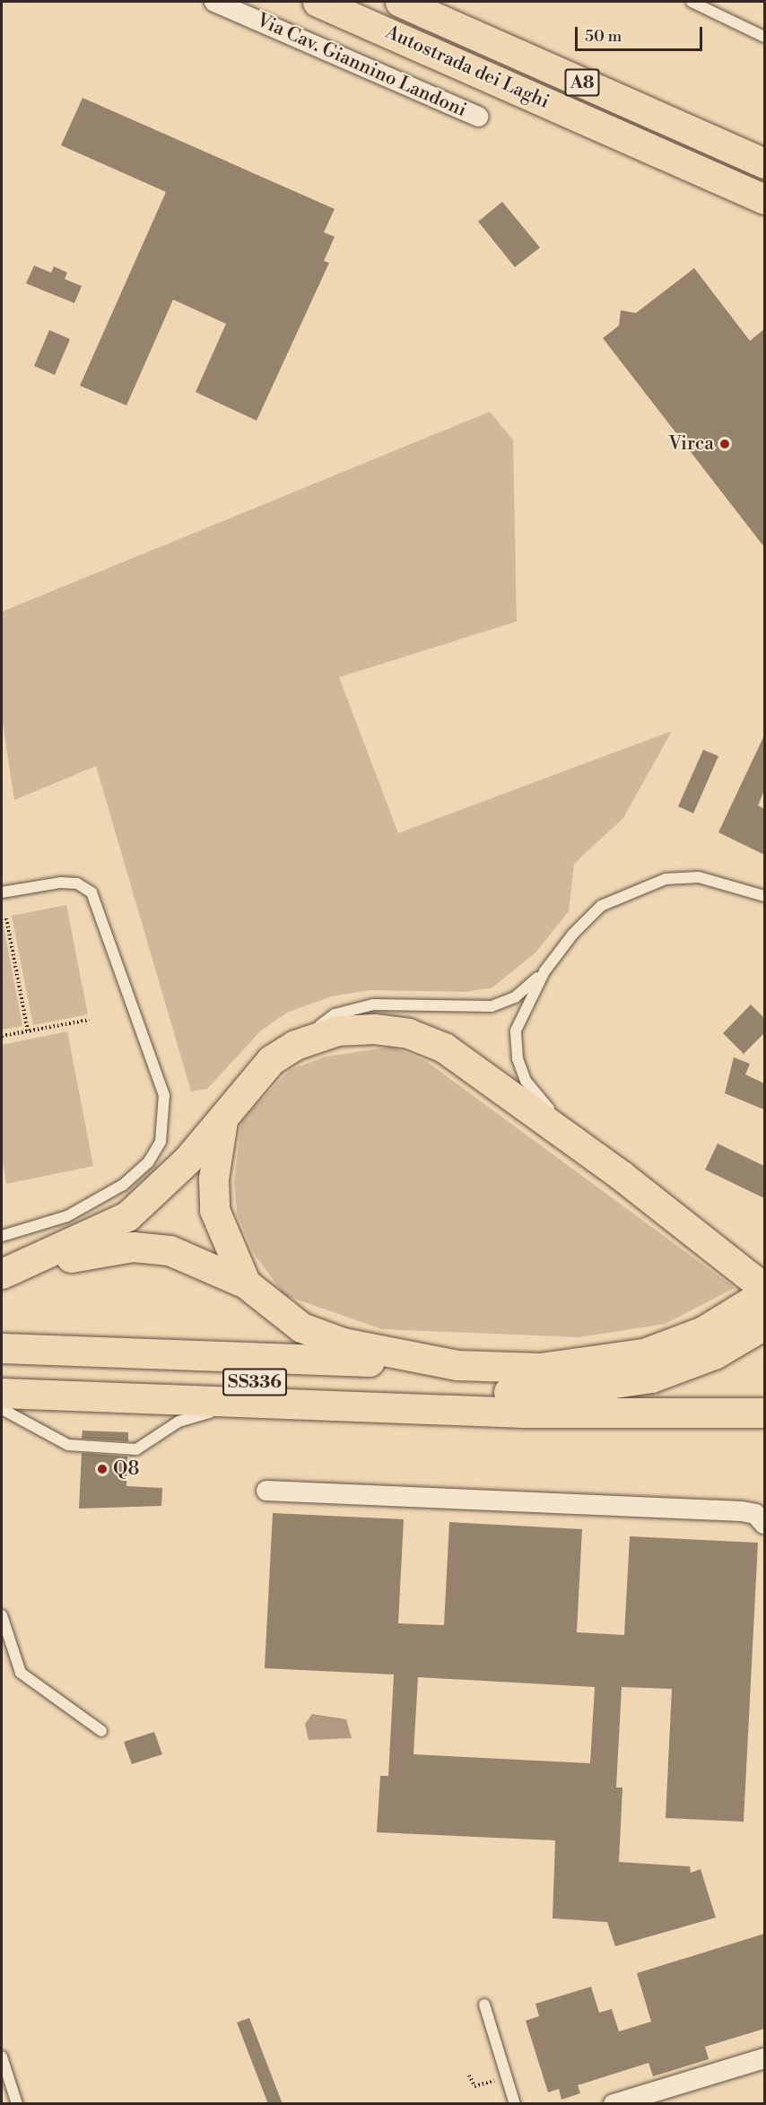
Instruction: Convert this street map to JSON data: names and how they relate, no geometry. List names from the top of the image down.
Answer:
{
  "streets": {
    "highway": ["Autostrada dei Laghi", "A8", "SS336"],
    "street": ["Via Cav. Giannino Landoni"]
  },
  "places": ["Virca", "Q8"],
  "scale_bar": "50 m"
}
